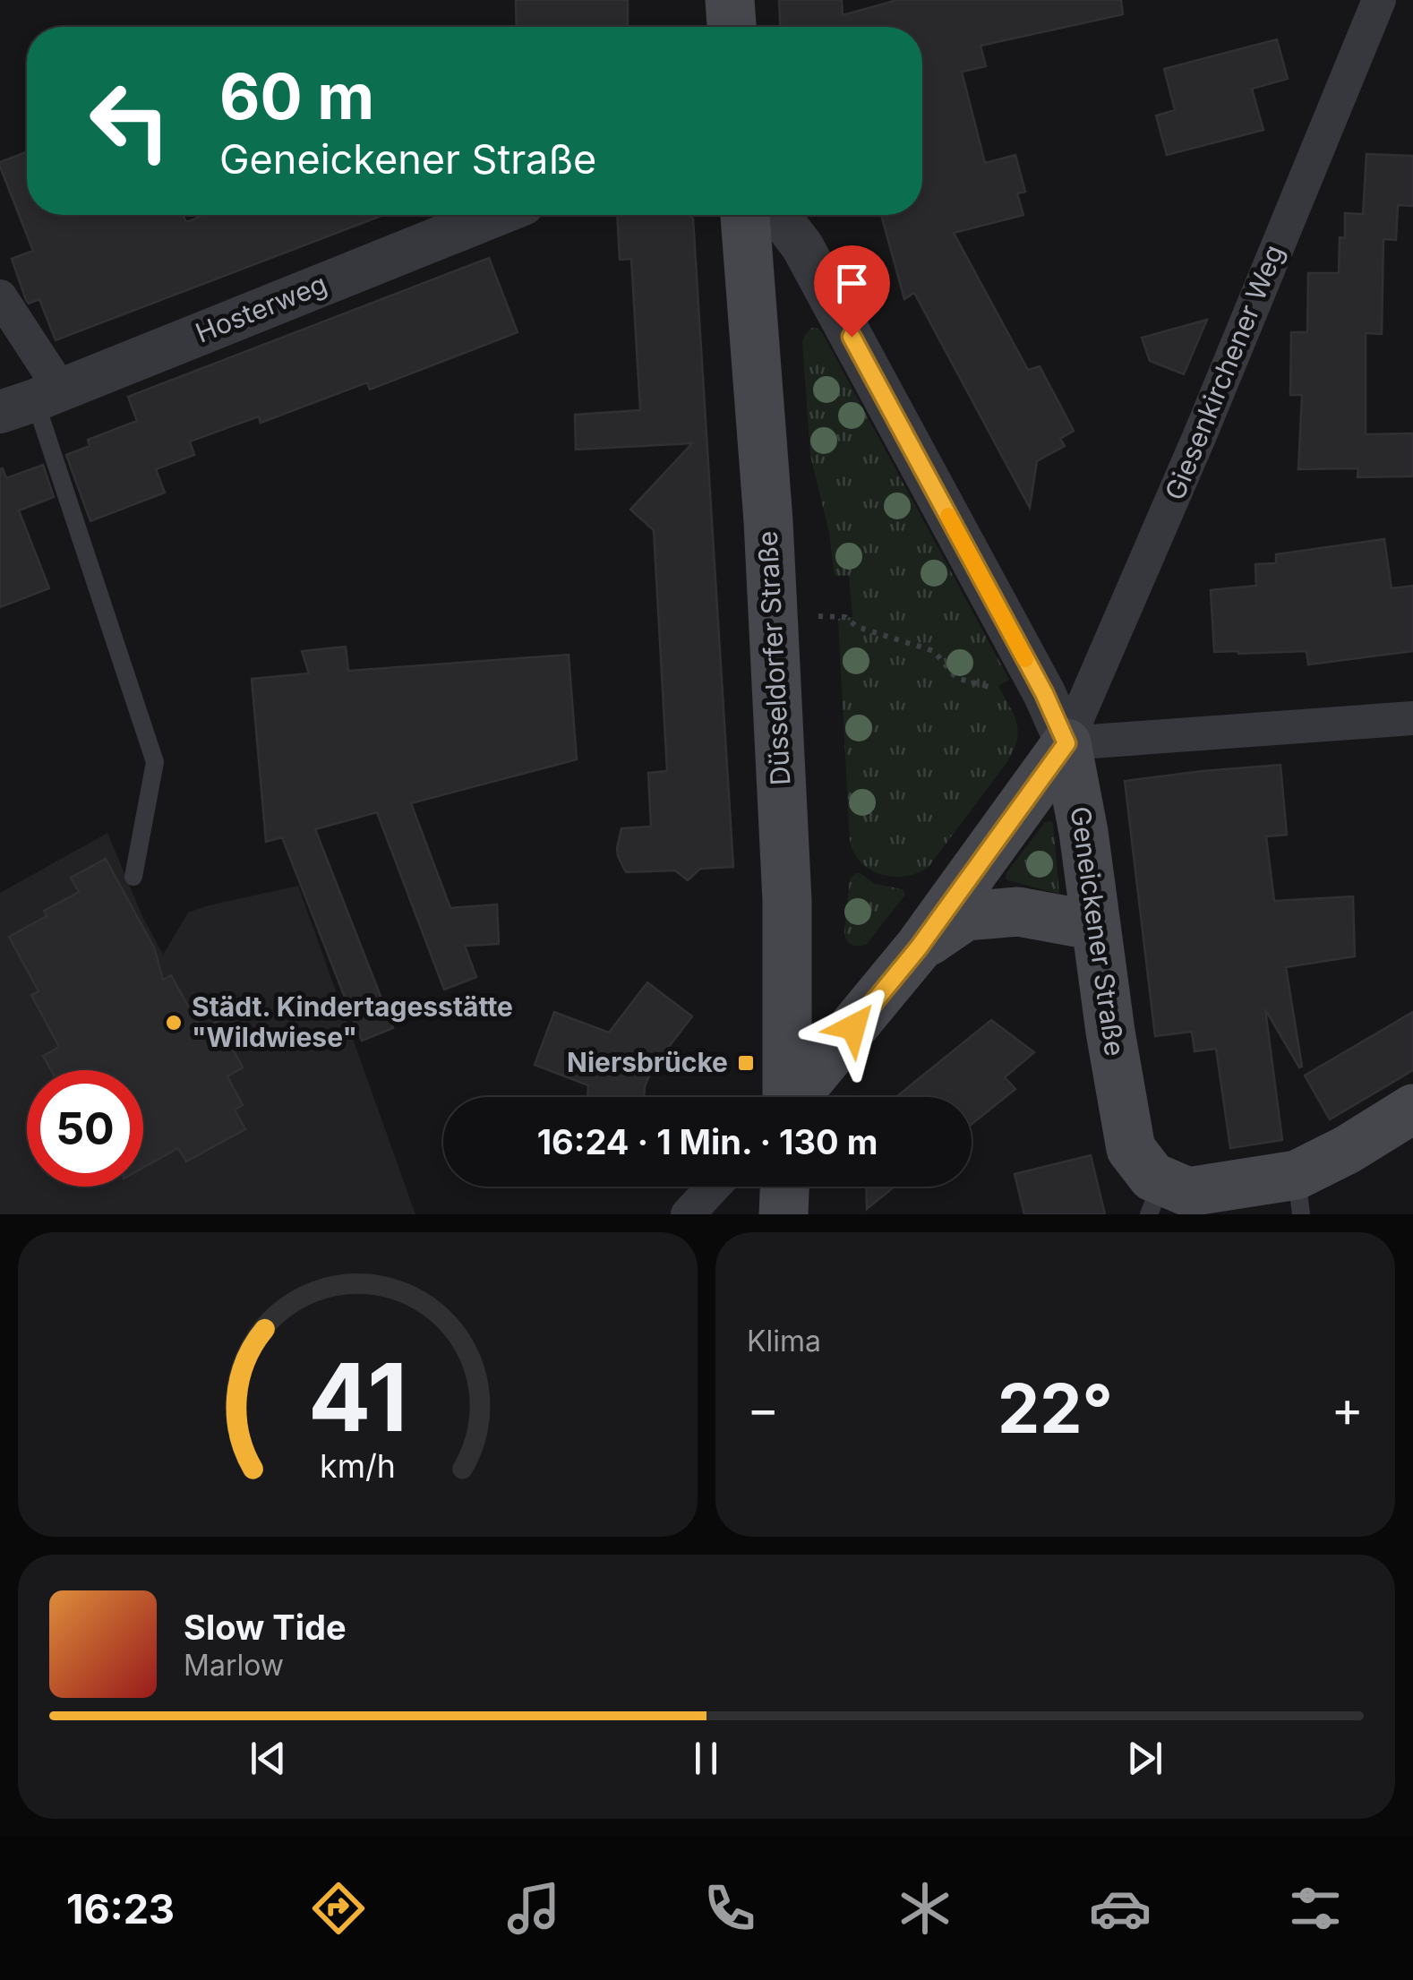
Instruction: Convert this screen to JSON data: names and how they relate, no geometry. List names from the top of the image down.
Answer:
{
  "streets": {
    "main road": ["Düsseldorfer Straße", "Geneickener Straße"],
    "street": ["Hosterweg", "Giesenkirchener Weg"]
  },
  "crossings": [
    ["Giesenkirchener Weg", "Geneickener Straße"]
  ],
  "places": {
    "other": ["Städt. Kindertagesstätte \"Wildwiese\""],
    "transit": ["Niersbrücke"]
  },
  "page": {
    "turn": ["60 m", "Geneickener Straße"],
    "limit": "50",
    "trip": "16:24 · 1 Min. · 130 m",
    "tile": "Klima",
    "heat": ["−", "22°", "+"],
    "song": ["Slow Tide", "Marlow"],
    "tabs": "16:23",
    "gauge": ["41", "km/h"]
  }
}
